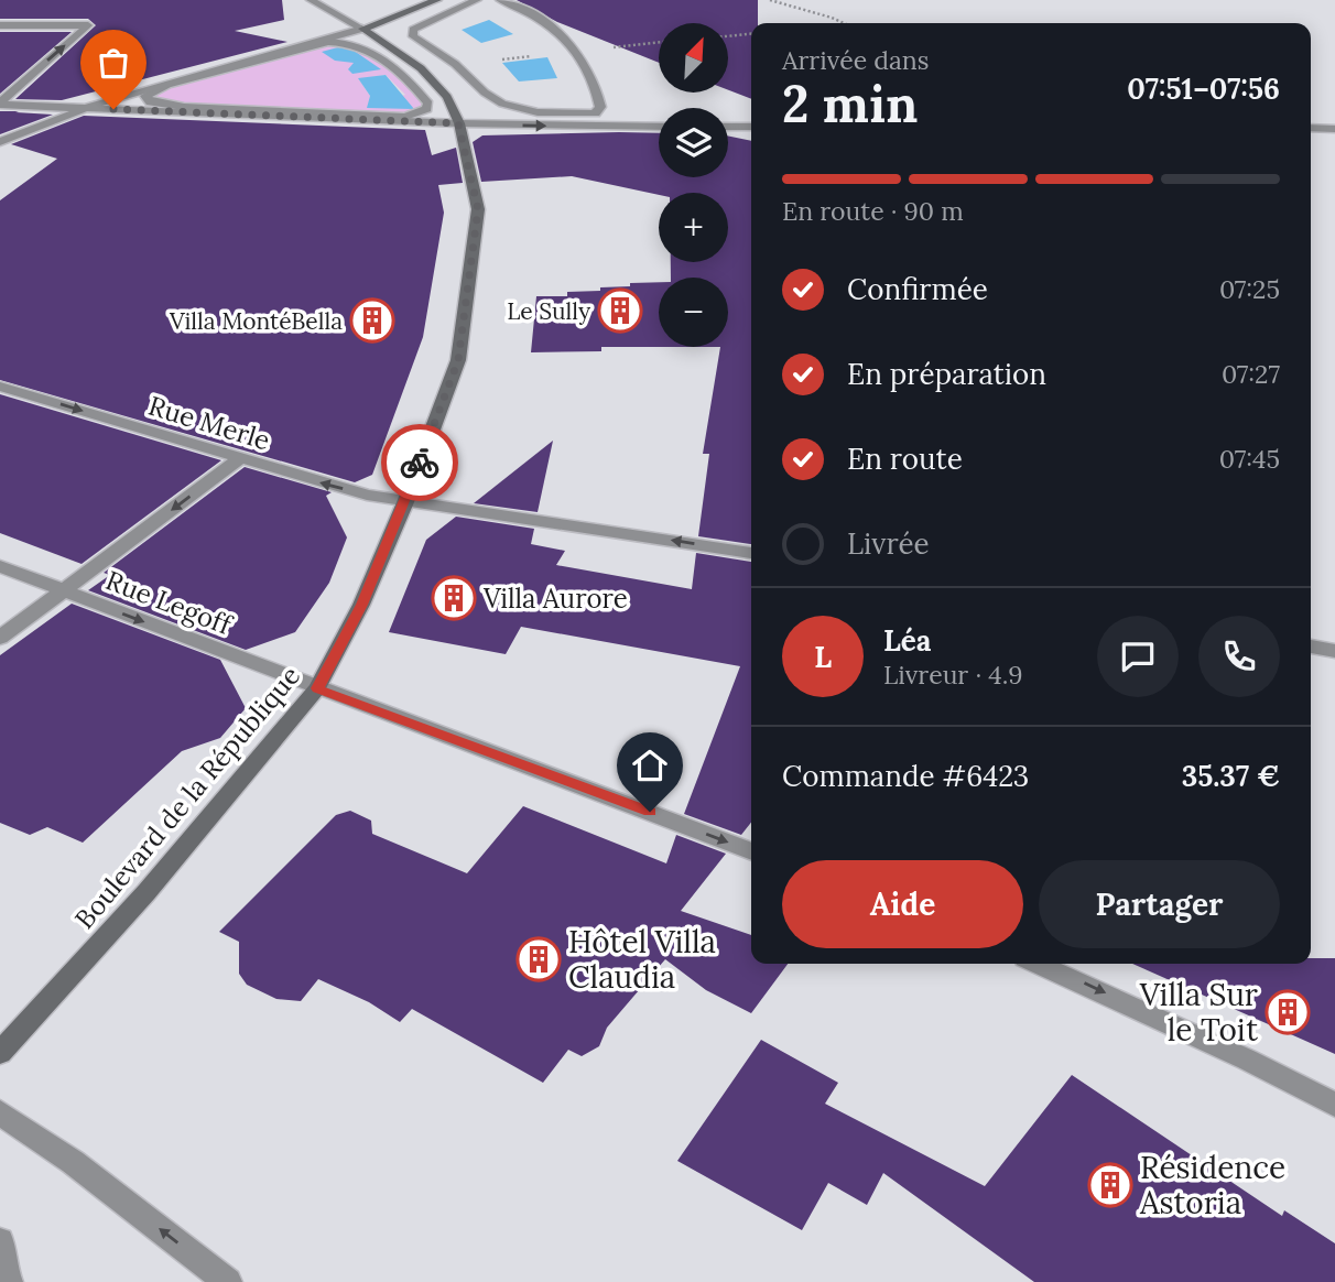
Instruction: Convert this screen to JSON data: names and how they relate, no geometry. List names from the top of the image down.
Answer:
{
  "streets": {
    "main road": ["Boulevard de la République"],
    "street": ["Rue Merle", "Rue Legoff"]
  },
  "crossings": [
    ["Rue Merle", "Boulevard de la République"],
    ["Rue Legoff", "Boulevard de la République"]
  ],
  "one_way": ["Rue Legoff"],
  "places": {
    "building": [
      "Le Sully",
      "Villa MontéBella",
      "Villa Aurore",
      "Hôtel Villa Claudia",
      "Villa Sur le Toit",
      "Résidence Astoria"
    ]
  },
  "north": "top right",
  "page": {
    "map_buttons": ["+", "−"],
    "heading": ["2 min", "Arrivée dans", "07:51–07:56"],
    "panel": [
      "Léa",
      "Livreur · 4.9",
      "Commande #6423",
      "35.37 €"
    ],
    "bar": "En route · 90 m",
    "list": [
      ["Confirmée", "07:25"],
      ["En préparation", "07:27"],
      ["En route", "07:45"],
      "Livrée"
    ],
    "round": "L",
    "buttons": ["Aide", "Partager"]
  }
}
